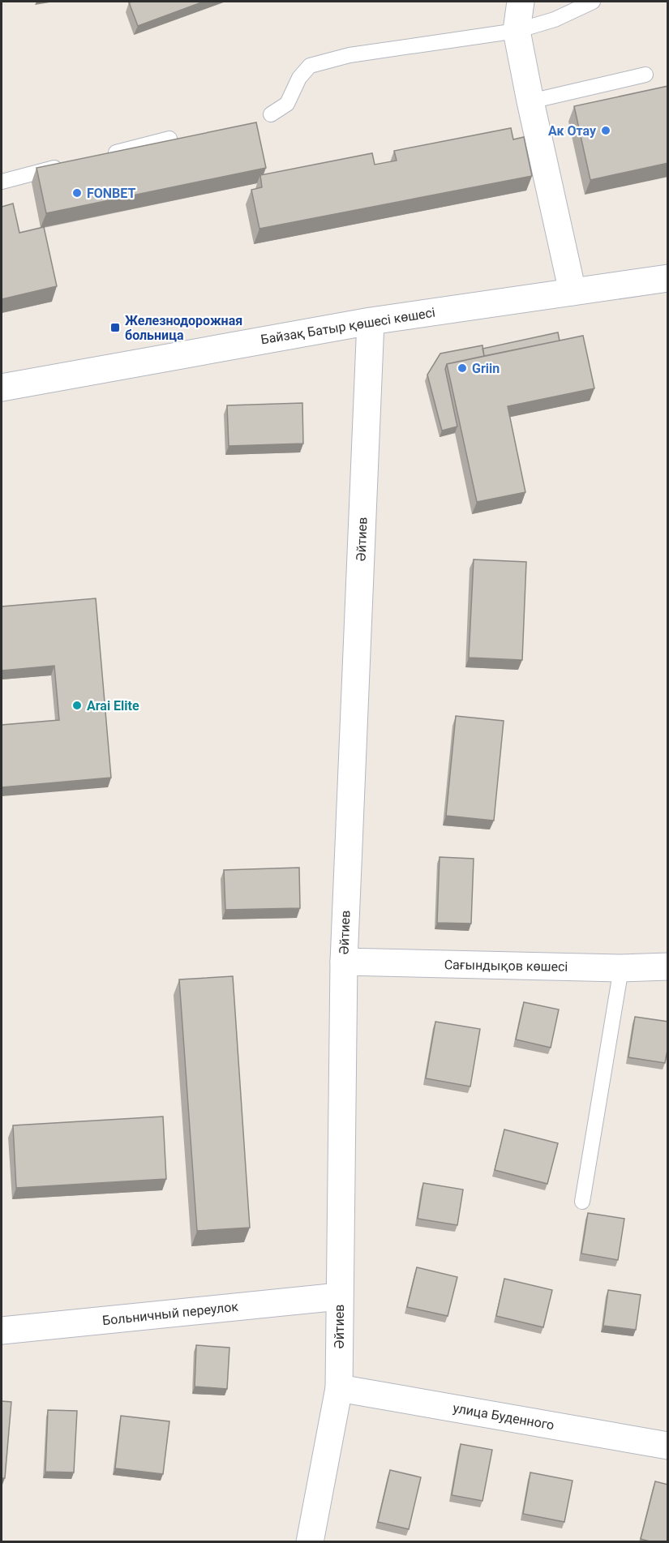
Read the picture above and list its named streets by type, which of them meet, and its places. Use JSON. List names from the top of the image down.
{
  "streets": {
    "street": [
      "Байзақ Батыр қөшесі көшесі",
      "Әйтиев",
      "Сағындықов көшесі",
      "Больничный переулок",
      "улица Буденного"
    ]
  },
  "crossings": [
    ["Байзақ Батыр қөшесі көшесі", "Әйтиев"],
    ["Әйтиев", "Сағындықов көшесі"],
    ["Әйтиев", "Больничный переулок"],
    ["Әйтиев", "улица Буденного"]
  ],
  "places": {
    "other": [
      "Ак Отау",
      "FONBET",
      "Griin",
      "Arai Elite"
    ],
    "transit": ["Железнодорожная больница"]
  }
}
